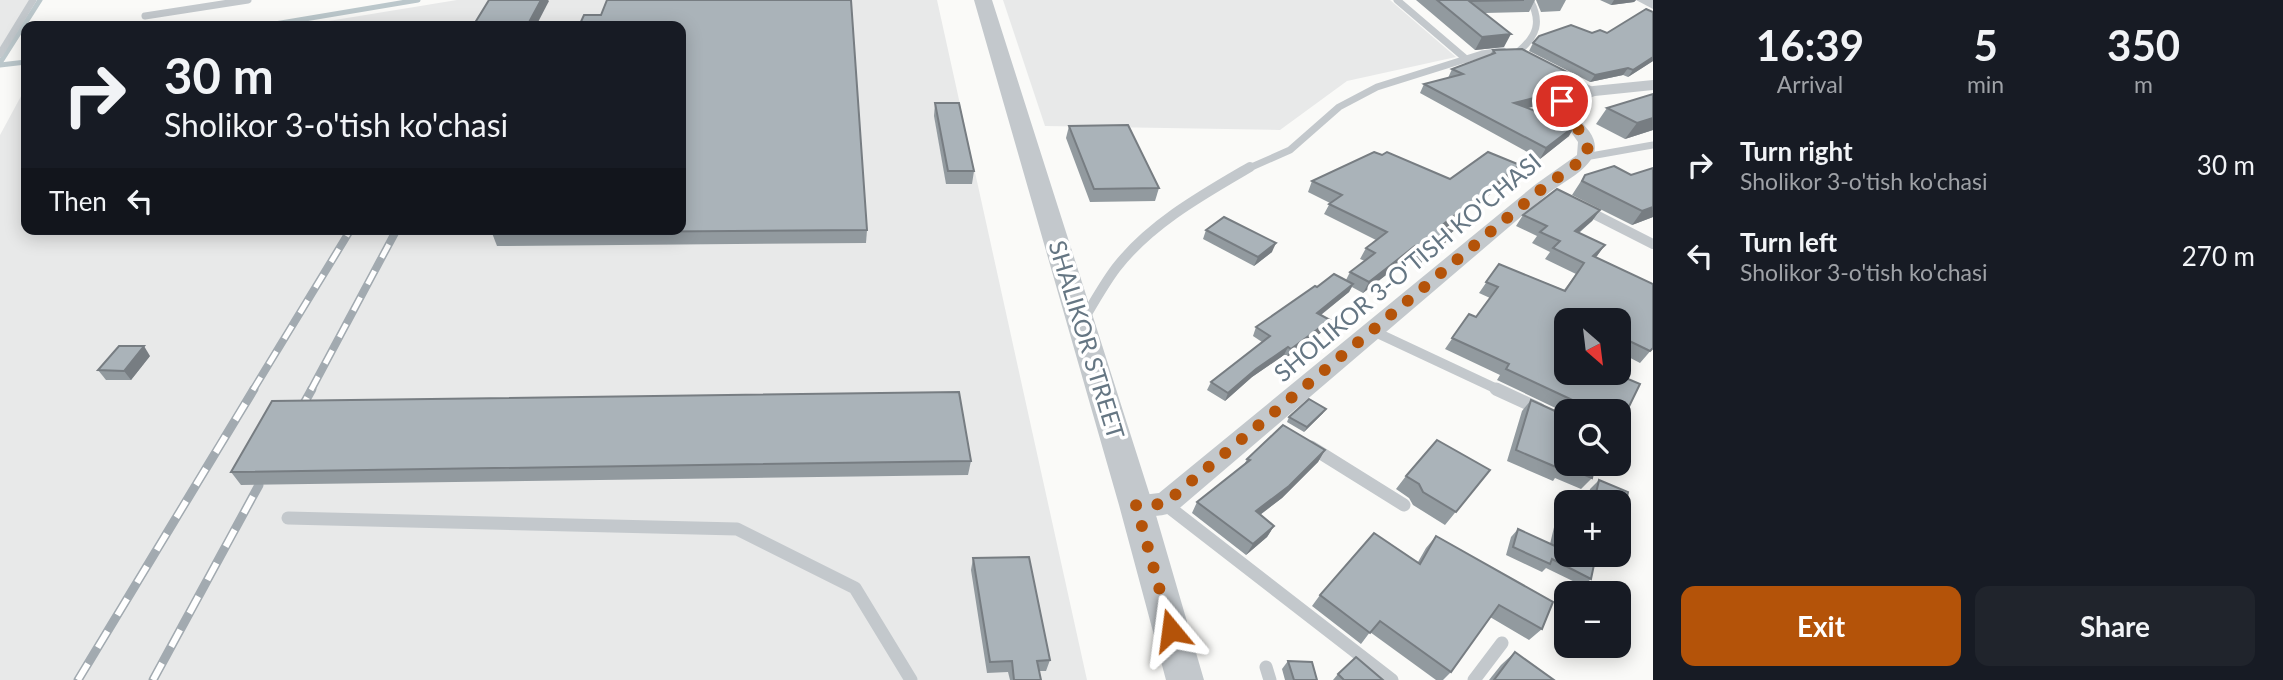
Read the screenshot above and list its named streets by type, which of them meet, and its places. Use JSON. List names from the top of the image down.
{
  "streets": {
    "street": ["SHOLIKOR 3-O'TISH KO'CHASI", "SHАLIKOR STREET"]
  },
  "north": "bottom right",
  "page": {
    "eta": [
      "16:39",
      "Arrival",
      "5",
      "min",
      "350",
      "m"
    ],
    "turn": ["30 m", "Sholikor 3-o'tish ko'chasi"],
    "list": [
      {
        "name": "Turn right",
        "note": "Sholikor 3-o'tish ko'chasi",
        "value": "30 m"
      },
      {
        "name": "Turn left",
        "note": "Sholikor 3-o'tish ko'chasi",
        "value": "270 m"
      }
    ],
    "then": "Then",
    "map_buttons": ["+", "−"],
    "buttons": ["Exit", "Share"]
  }
}
